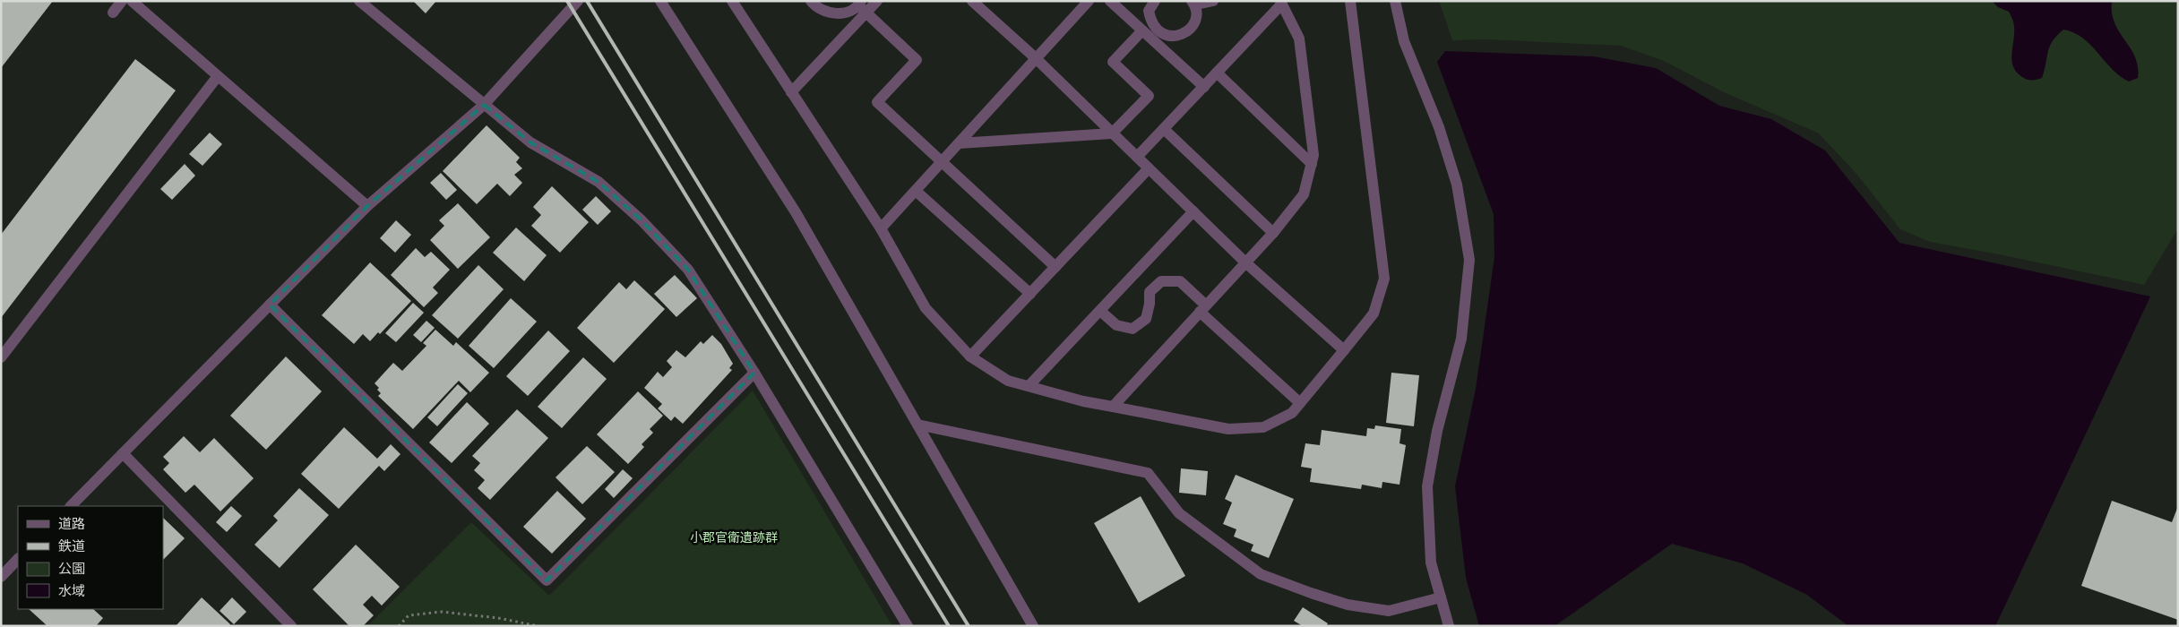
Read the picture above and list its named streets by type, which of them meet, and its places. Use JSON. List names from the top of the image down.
{
  "parks": ["小郡官衛遺跡群"],
  "legend": [
    "道路",
    "鉄道",
    "公園",
    "水域"
  ]
}
